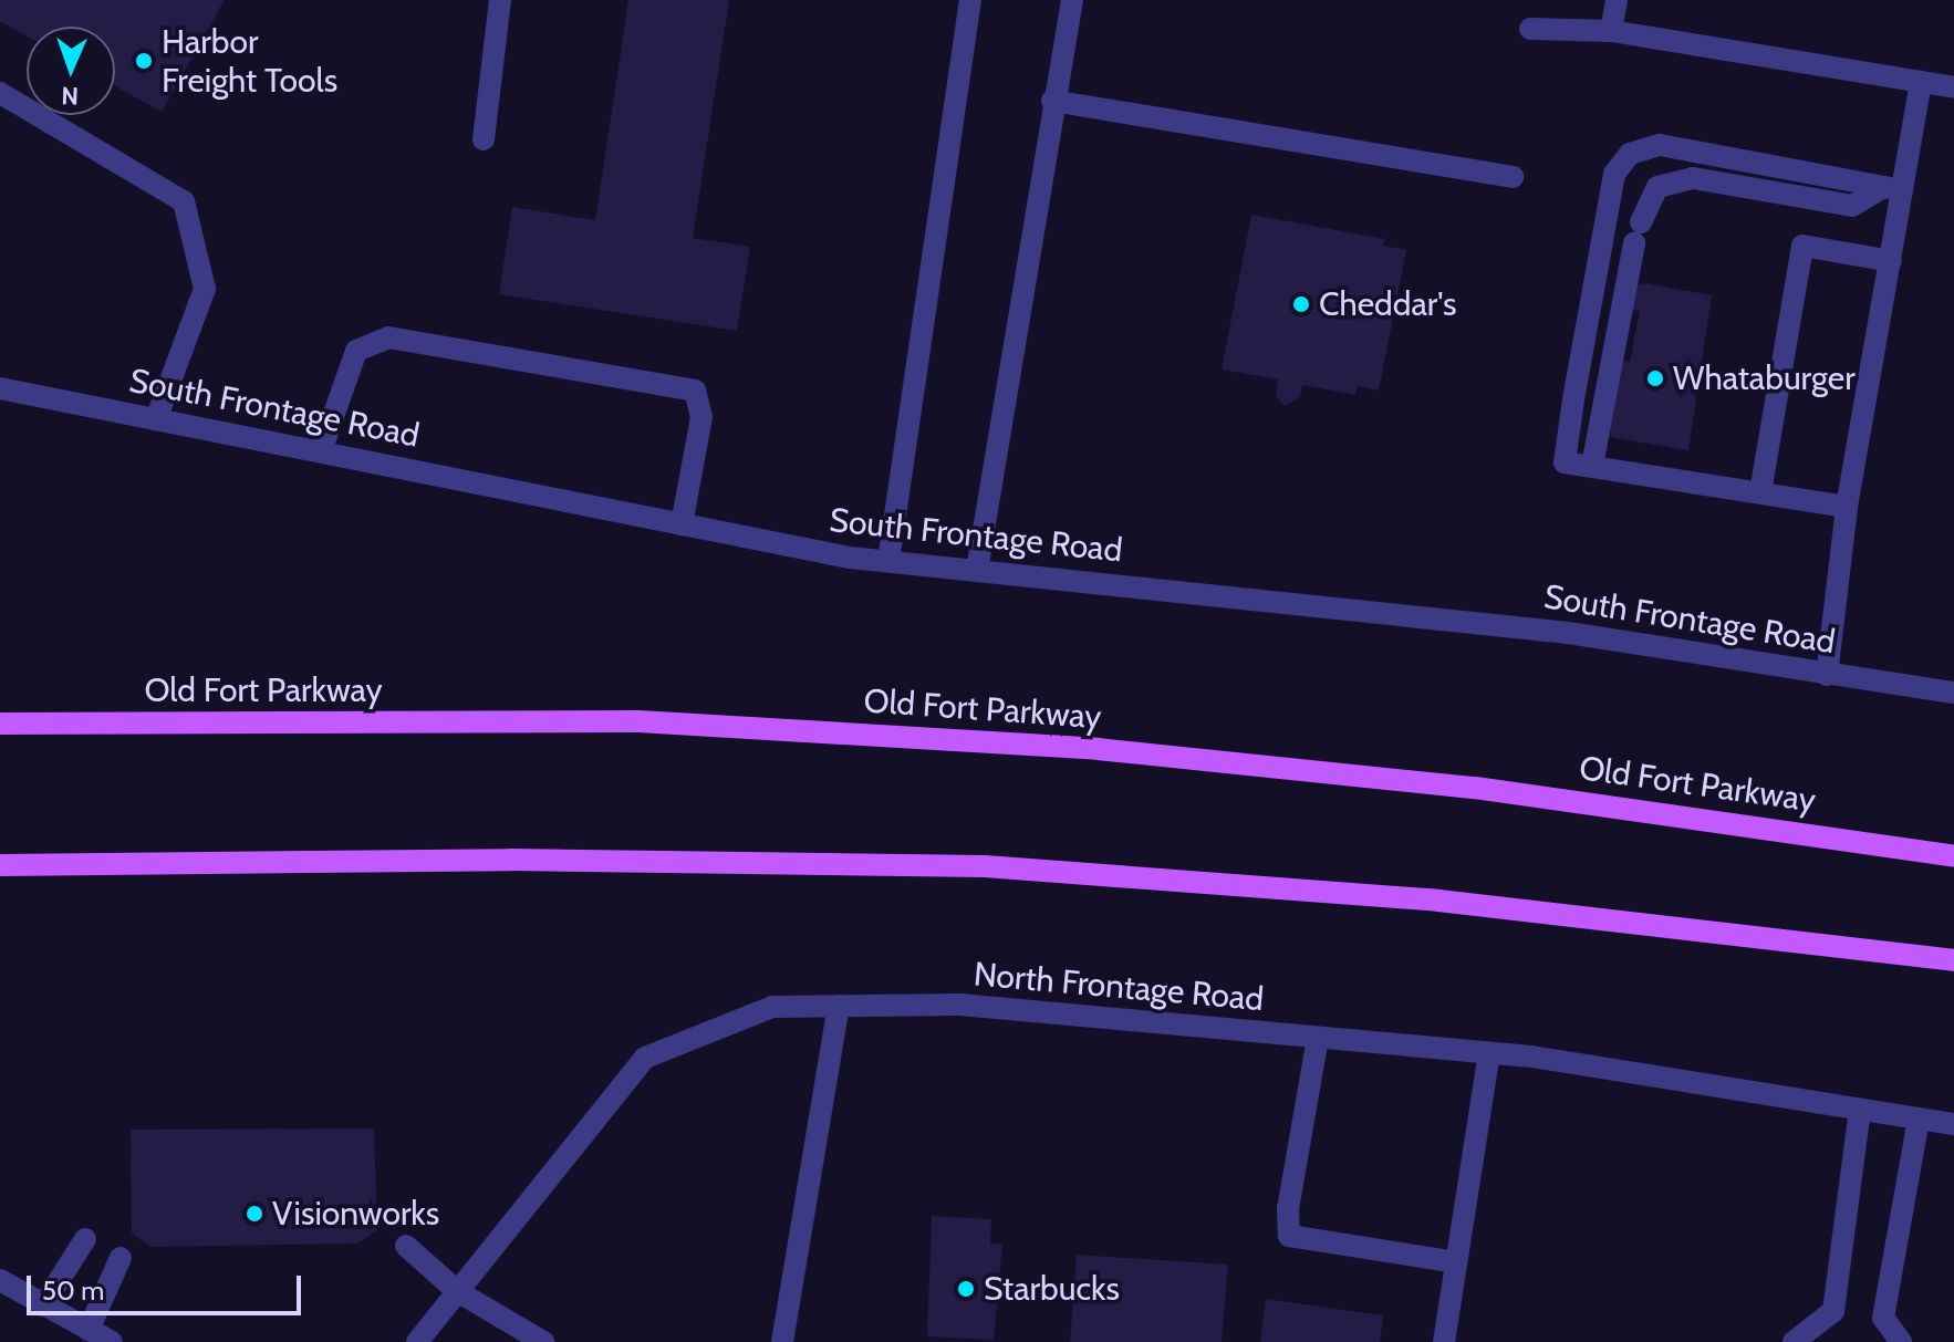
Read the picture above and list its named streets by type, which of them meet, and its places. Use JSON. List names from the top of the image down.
{
  "streets": {
    "main road": ["Old Fort Parkway"],
    "street": ["South Frontage Road", "North Frontage Road"]
  },
  "places": [
    "Harbor Freight Tools",
    "Cheddar's",
    "Whataburger",
    "Visionworks",
    "Starbucks"
  ],
  "scale_bar": "50 m",
  "north": "bottom"
}
